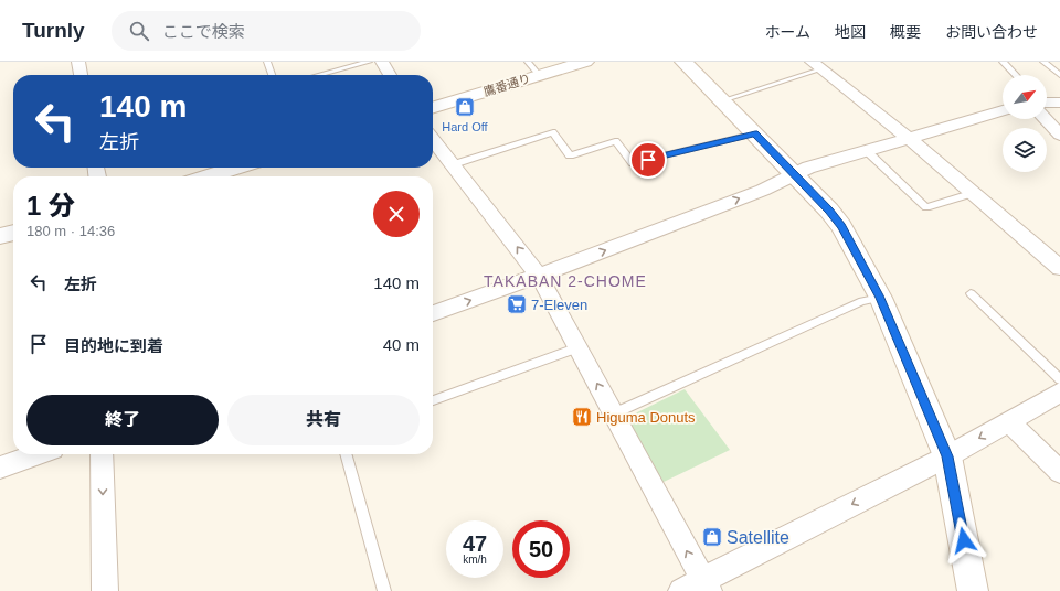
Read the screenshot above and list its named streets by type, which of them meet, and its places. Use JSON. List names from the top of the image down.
{
  "streets": {
    "main road": ["鷹番通り"]
  },
  "districts": ["TAKABAN 2-CHOME"],
  "places": {
    "shop": ["Hard Off", "Satellite"],
    "supermarket": ["7-Eleven"],
    "restaurant": ["Higuma Donuts"]
  },
  "north": "top right",
  "page": {
    "header": "Turnly",
    "search": "ここで検索",
    "nav": [
      "ホーム",
      "地図",
      "概要",
      "お問い合わせ"
    ],
    "turn": ["140 m", "左折"],
    "heading": ["1 分", "180 m · 14:36"],
    "list": [
      {
        "name": "左折",
        "value": "140 m"
      },
      {
        "name": "目的地に到着",
        "value": "40 m"
      }
    ],
    "buttons": ["終了", "共有"],
    "speed": "47 km/h",
    "limit": "50"
  }
}
